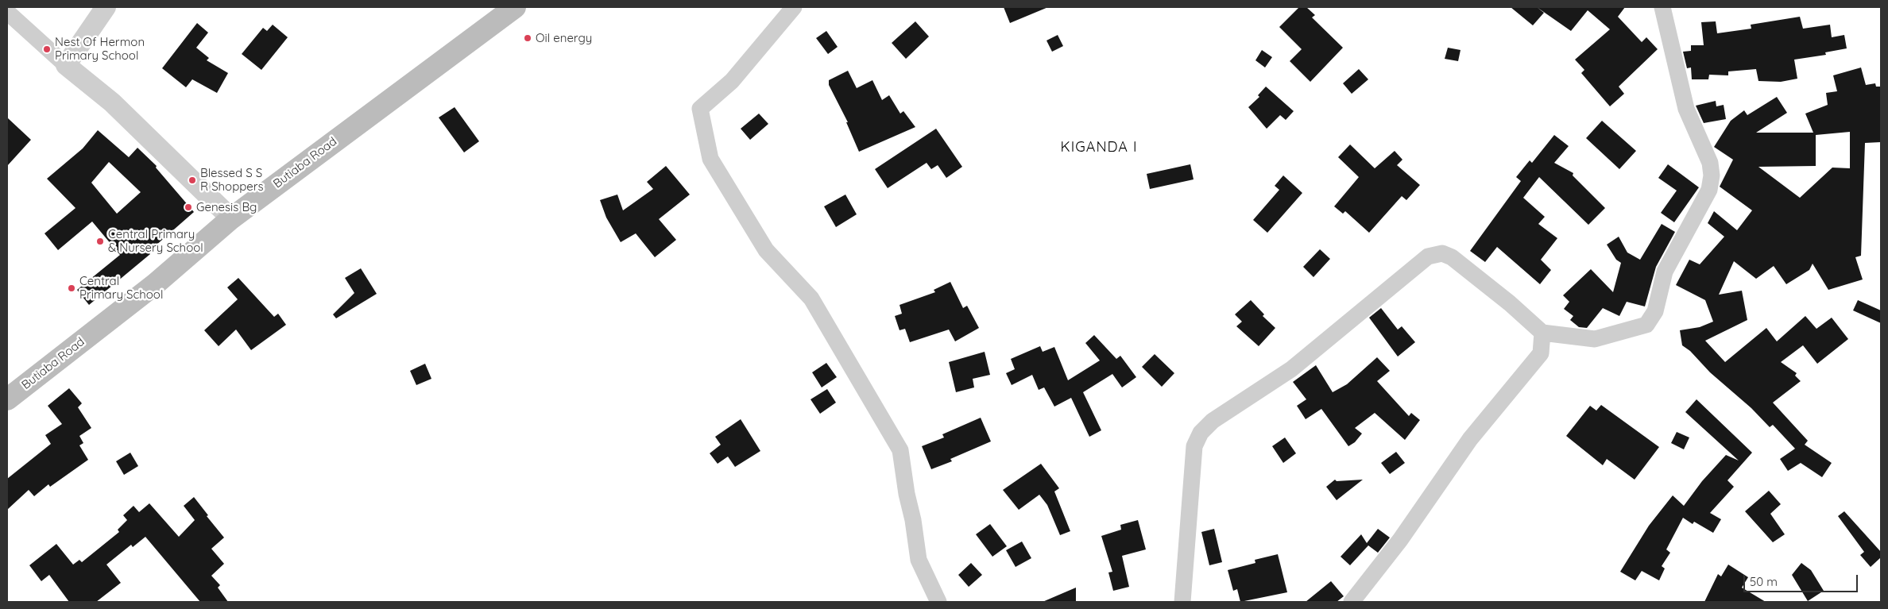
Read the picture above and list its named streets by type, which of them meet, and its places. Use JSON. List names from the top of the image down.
{
  "streets": {
    "main road": ["Butiaba Road"]
  },
  "districts": ["KIGANDA I"],
  "places": [
    "Oil energy",
    "Nest Of Hermon Primary School",
    "Blessed S S R Shoppers",
    "Genesis Bg",
    "Central Primary & Nursery School",
    "Central Primary School"
  ],
  "scale_bar": "50 m"
}
